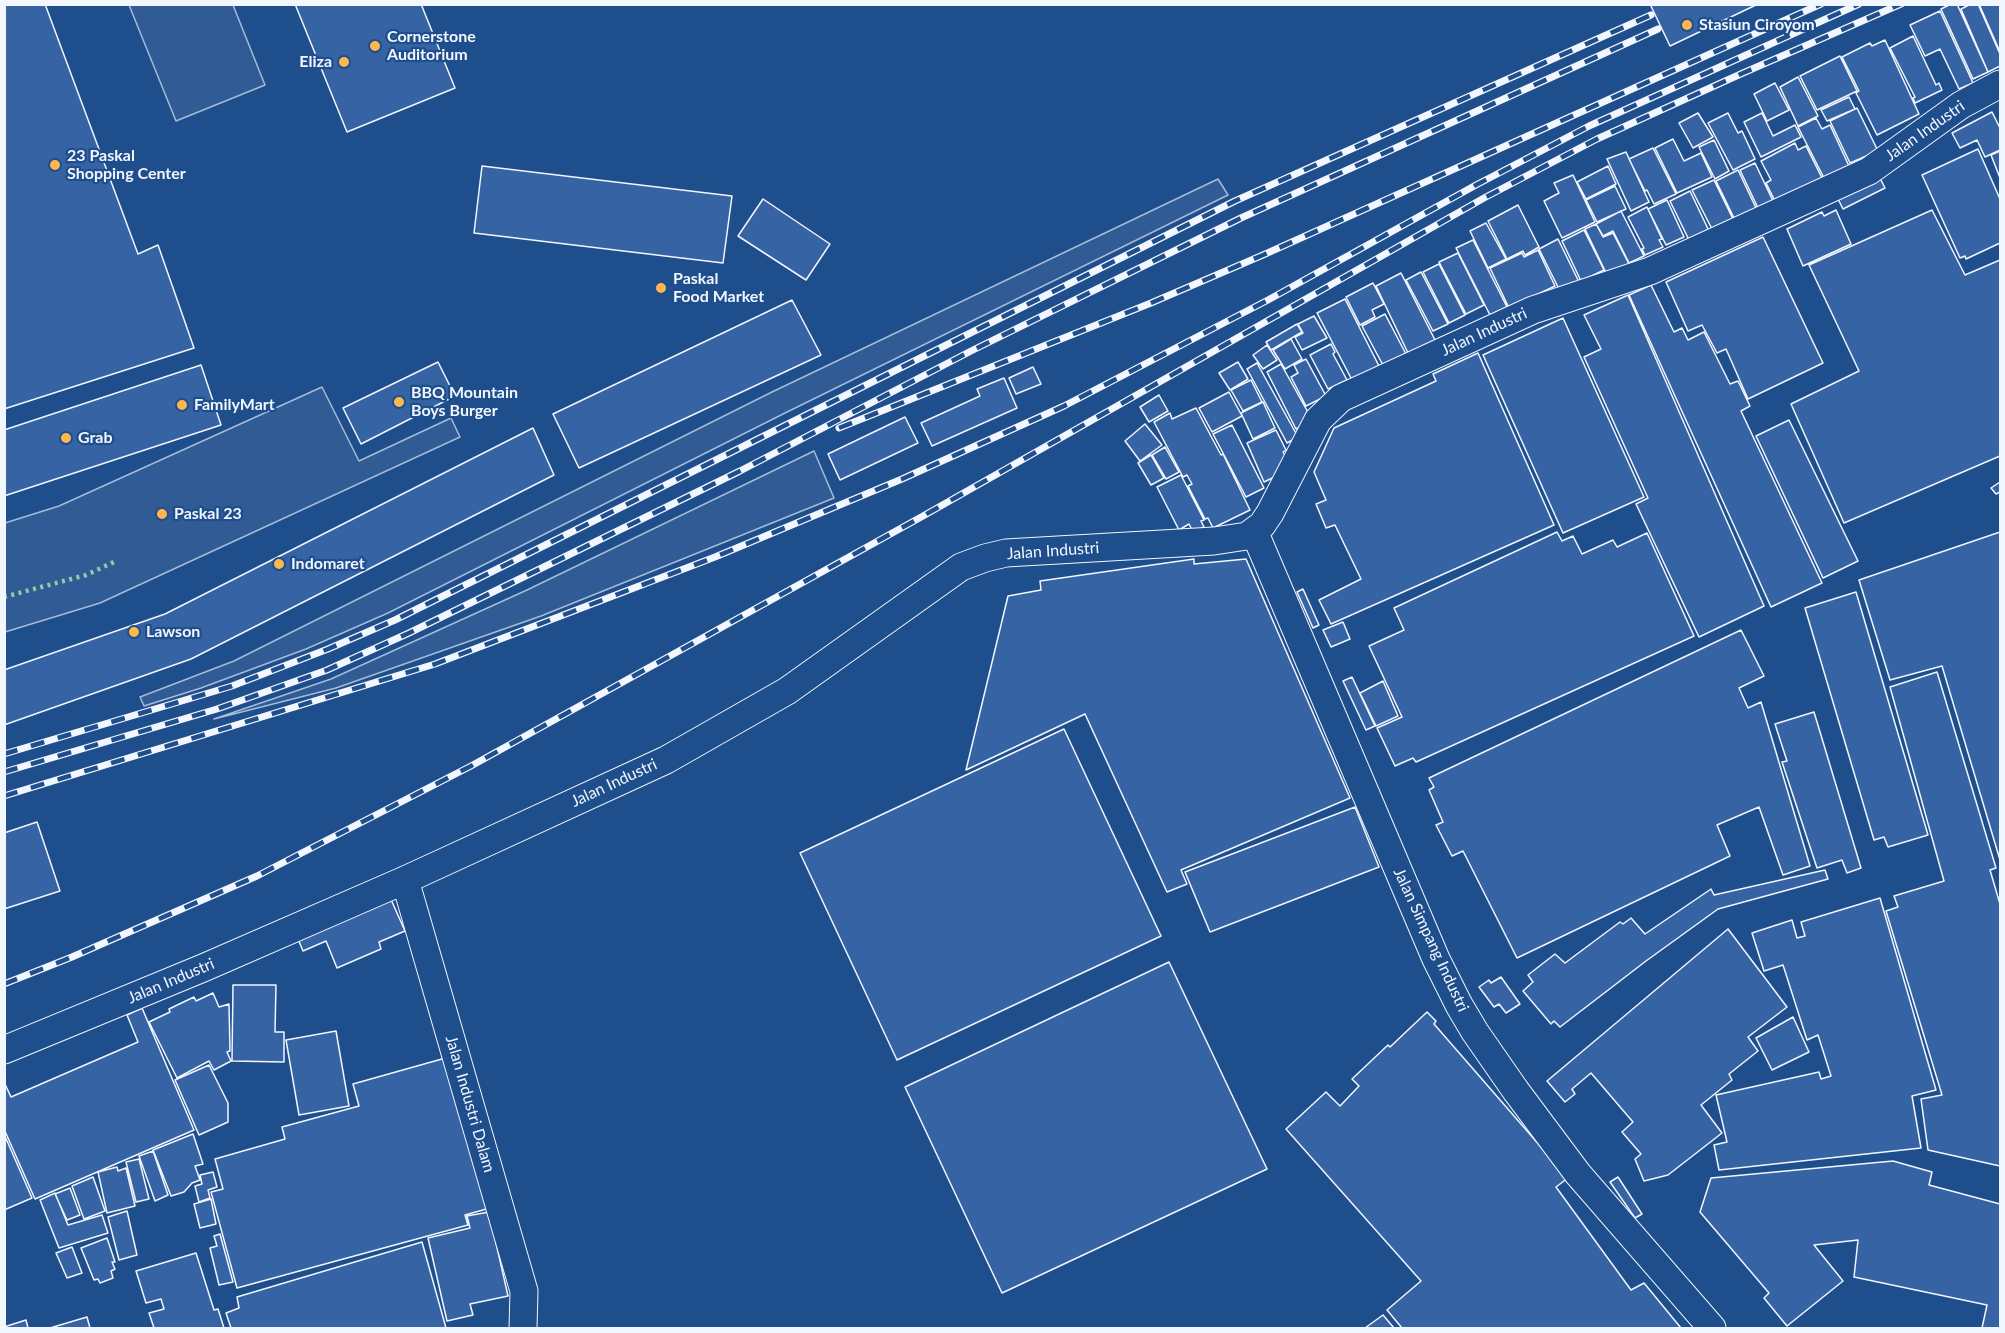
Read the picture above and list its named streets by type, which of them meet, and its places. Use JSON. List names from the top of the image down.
{
  "streets": {
    "street": ["Jalan Industri", "Jalan Simpang Industri", "Jalan Industri Dalam"]
  },
  "crossings": [
    ["Jalan Industri", "Jalan Simpang Industri"],
    ["Jalan Industri", "Jalan Industri Dalam"]
  ],
  "places": [
    "Stasiun Ciroyom",
    "Cornerstone Auditorium",
    "Eliza",
    "23 Paskal Shopping Center",
    "Paskal Food Market",
    "BBQ Mountain Boys Burger",
    "FamilyMart",
    "Grab",
    "Paskal 23",
    "Indomaret",
    "Lawson"
  ]
}
